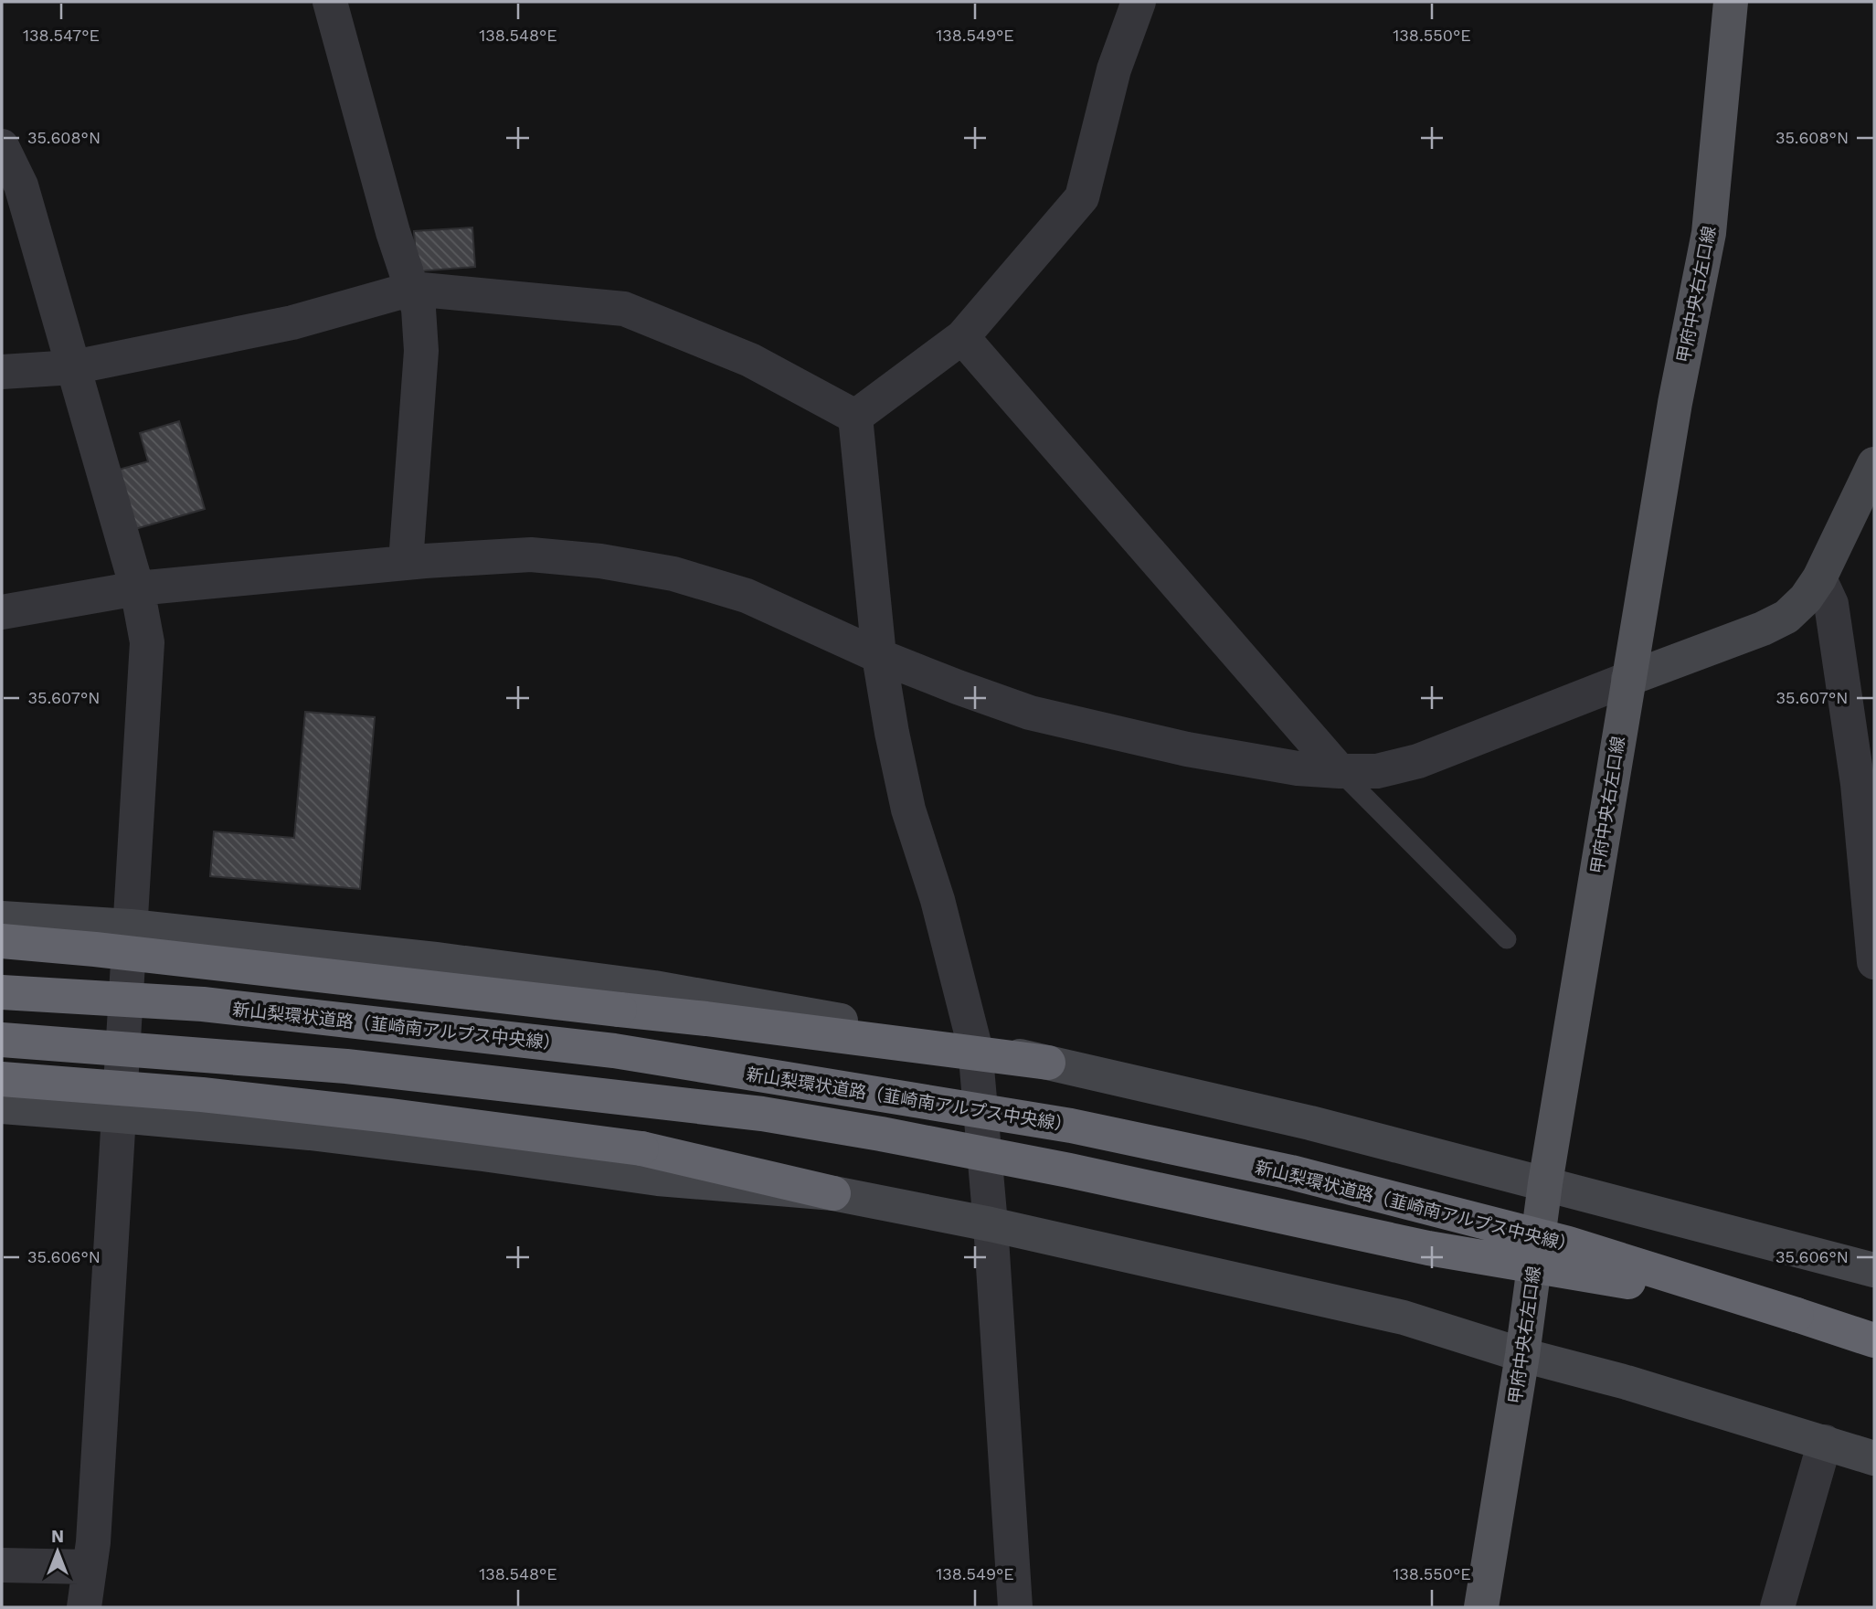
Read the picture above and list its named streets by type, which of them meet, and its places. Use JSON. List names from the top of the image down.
{
  "streets": {
    "highway": ["新山梨環状道路（韮崎南アルプス中央線）"],
    "main road": ["甲府中央右左口線"]
  },
  "north": "top",
  "coordinates": [
    "138.547°E",
    "138.548°E",
    "138.549°E",
    "138.550°E",
    "35.608°N",
    "35.607°N",
    "35.606°N"
  ]
}
